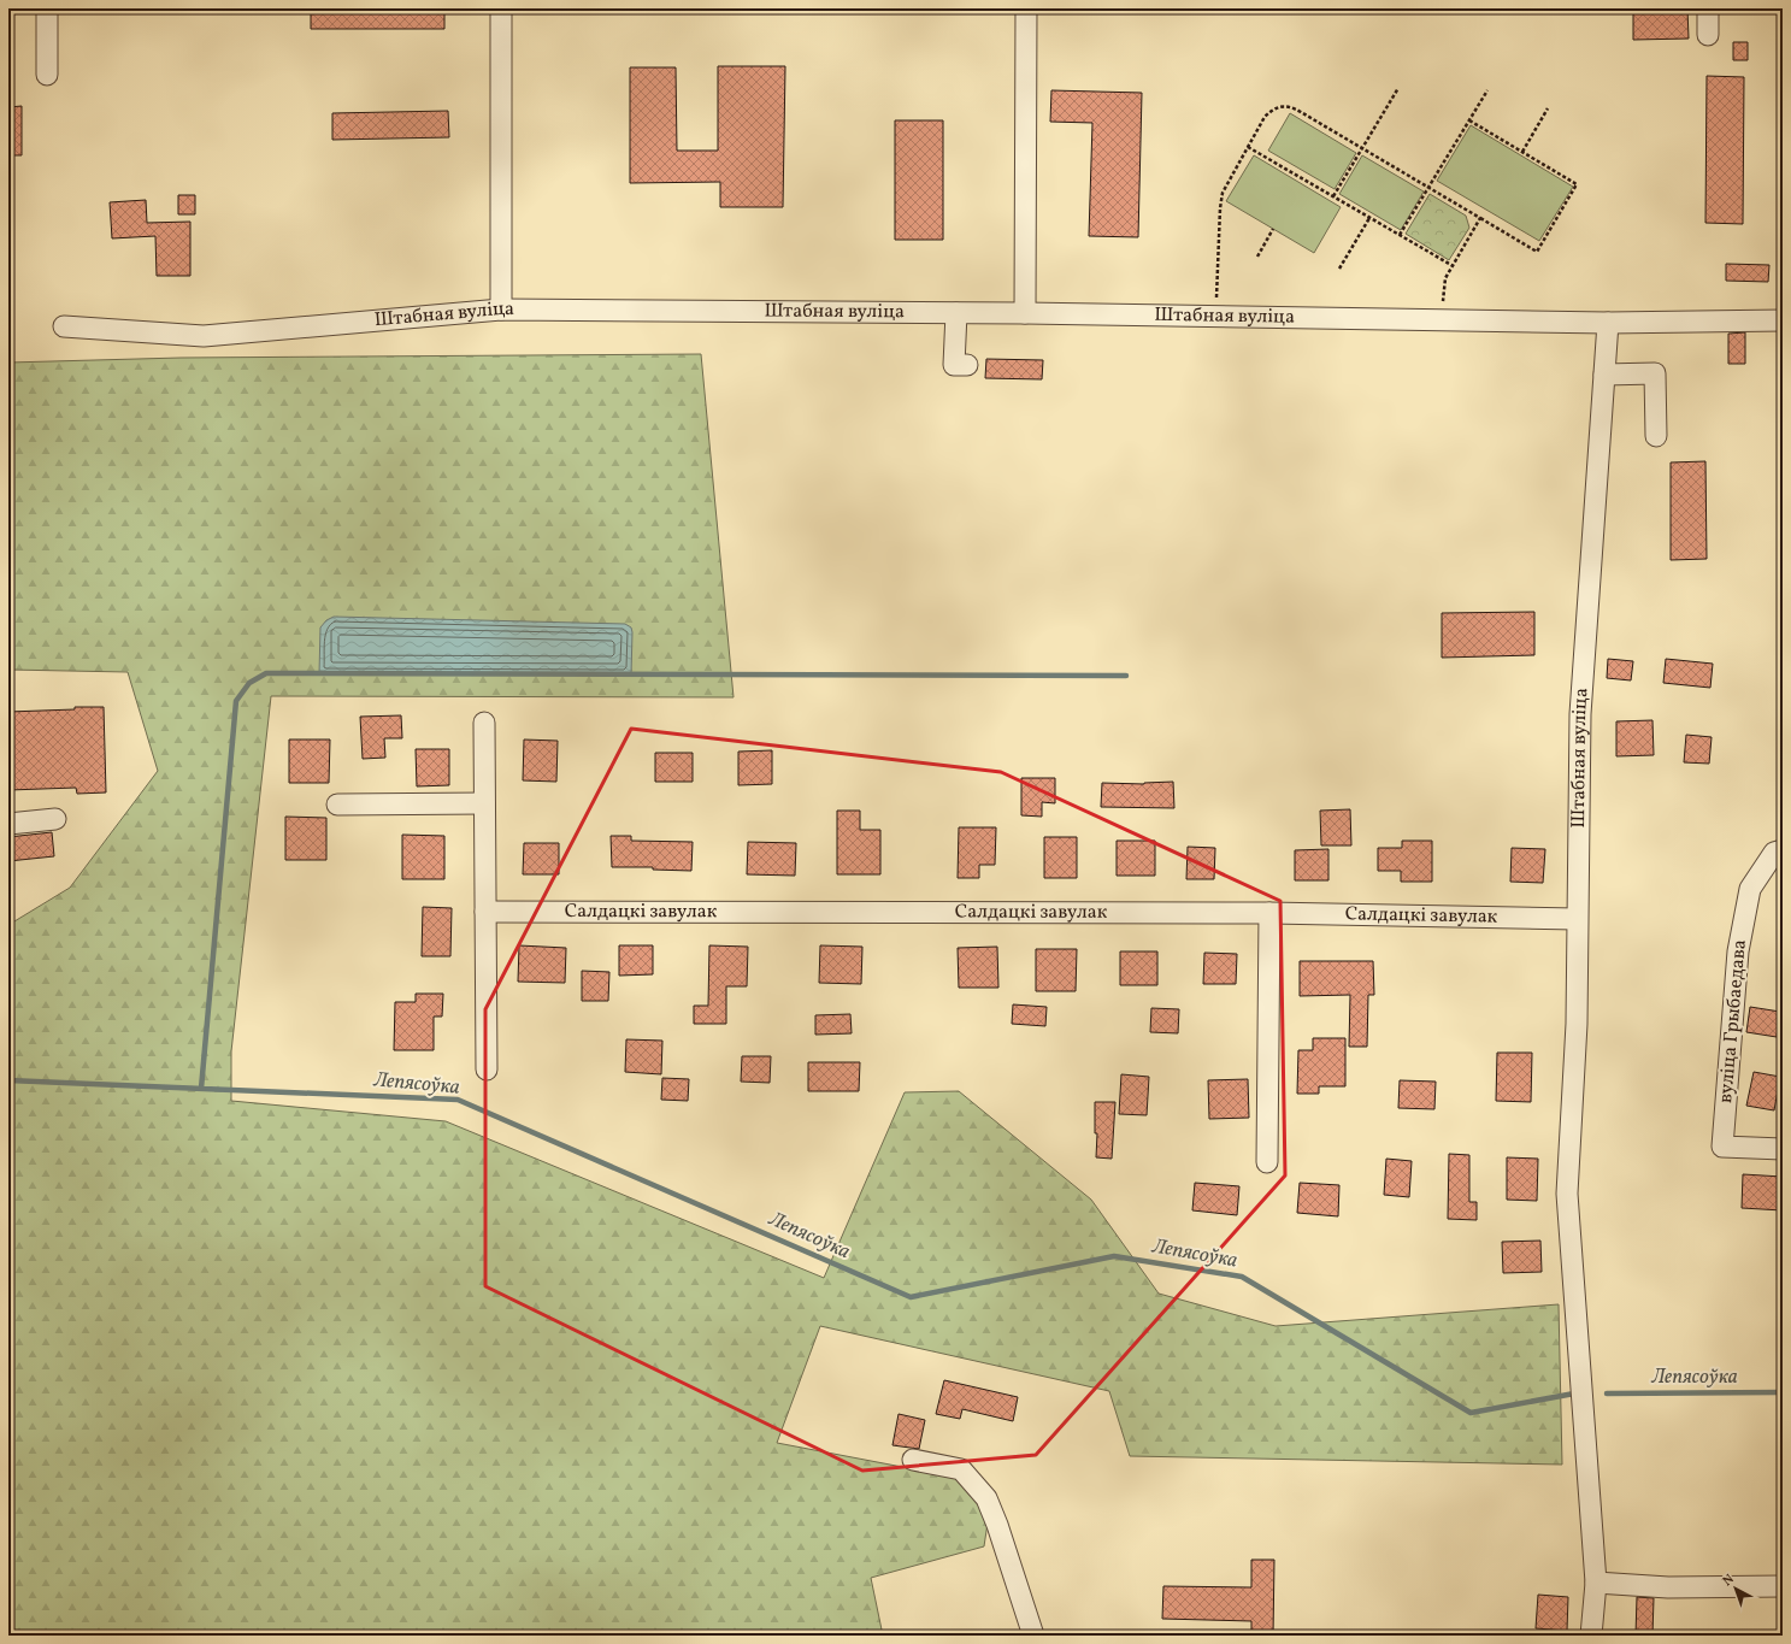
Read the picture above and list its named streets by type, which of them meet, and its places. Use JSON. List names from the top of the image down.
{
  "streets": {
    "street": ["Штабная вуліца", "Салдацкі завулак", "вуліца Грыбаедава"]
  },
  "crossings": [
    ["Штабная вуліца", "Салдацкі завулак"]
  ],
  "water": ["Лепясоўка"],
  "north": "top left"
}
